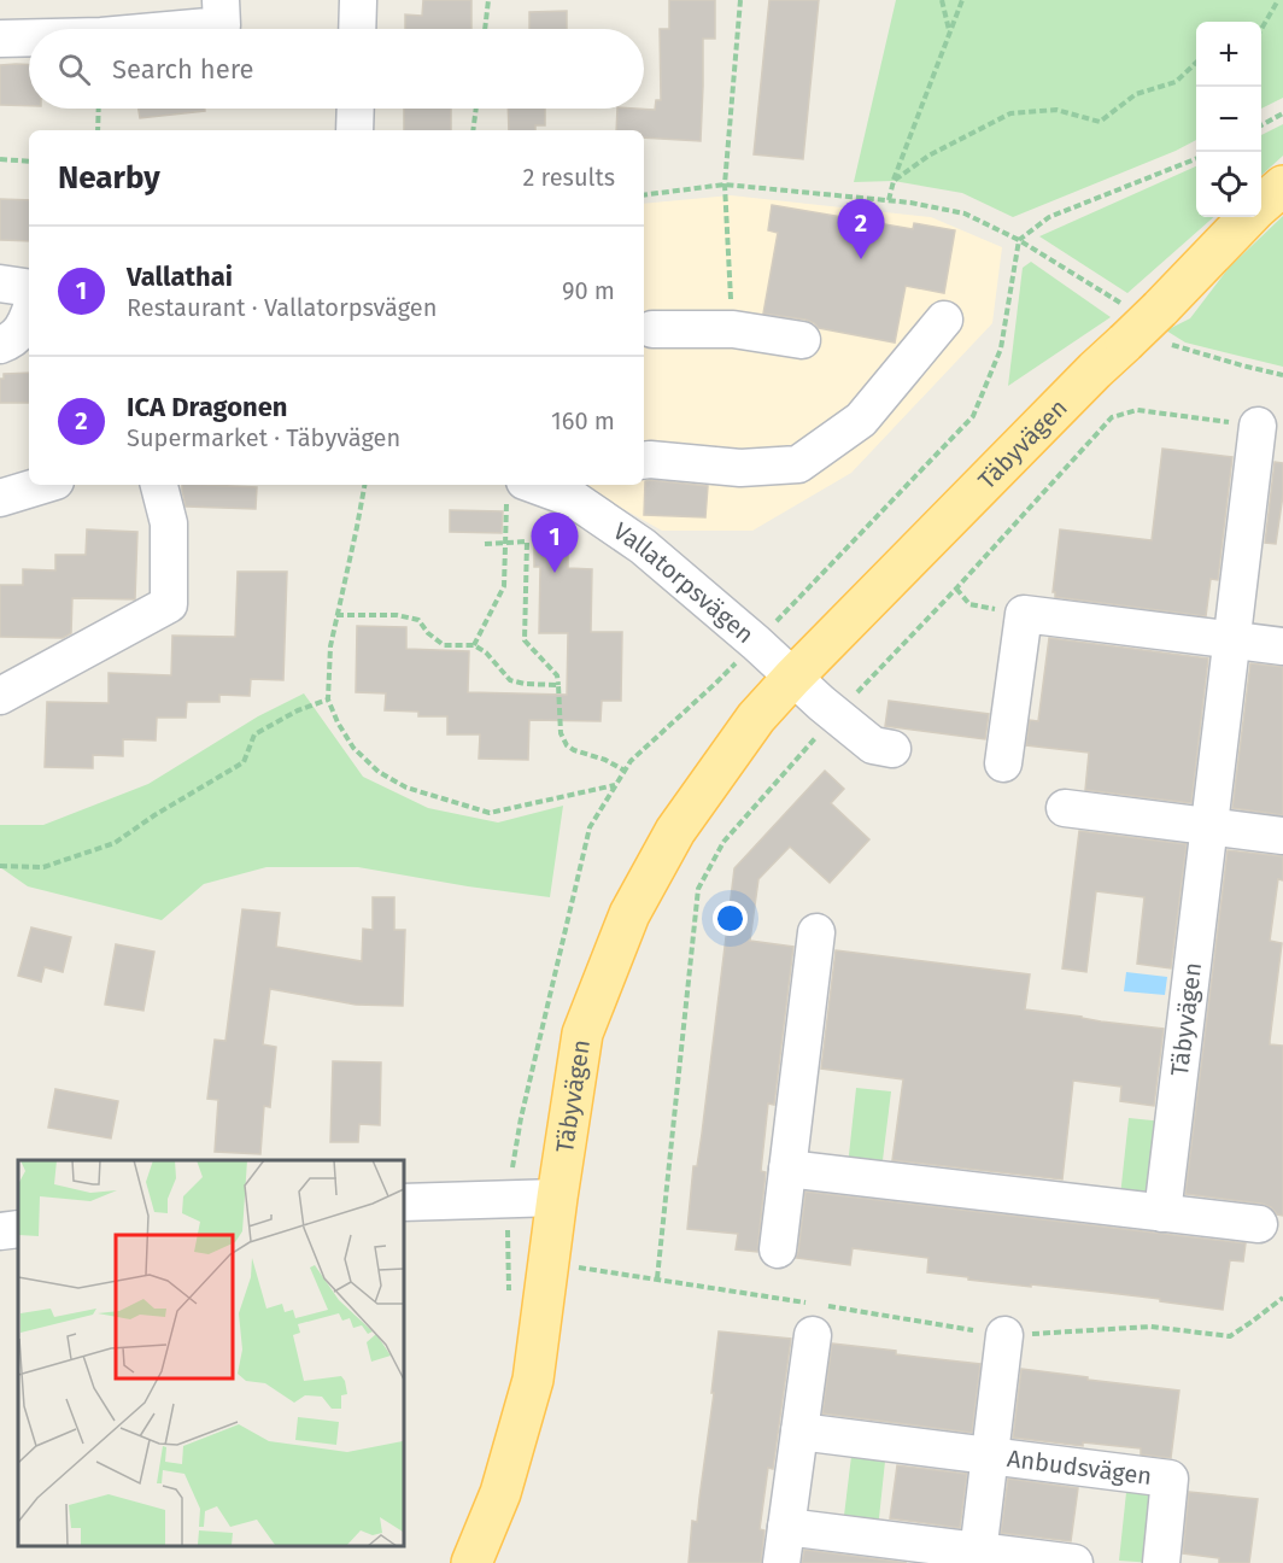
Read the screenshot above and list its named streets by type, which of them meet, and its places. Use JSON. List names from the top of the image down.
{
  "streets": {
    "main road": ["Täbyvägen"],
    "street": ["Vallatorpsvägen", "Anbudsvägen"]
  },
  "crossings": [
    ["Täbyvägen", "Vallatorpsvägen"]
  ],
  "page": {
    "map_buttons": ["+", "−"],
    "search": "Search here",
    "heading": ["Nearby", "2 results"],
    "pins": ["2", "1"],
    "list": [
      {
        "mark": "1",
        "name": "Vallathai",
        "note": "Restaurant · Vallatorpsvägen",
        "value": "90 m"
      },
      {
        "mark": "2",
        "name": "ICA Dragonen",
        "note": "Supermarket · Täbyvägen",
        "value": "160 m"
      }
    ]
  }
}
